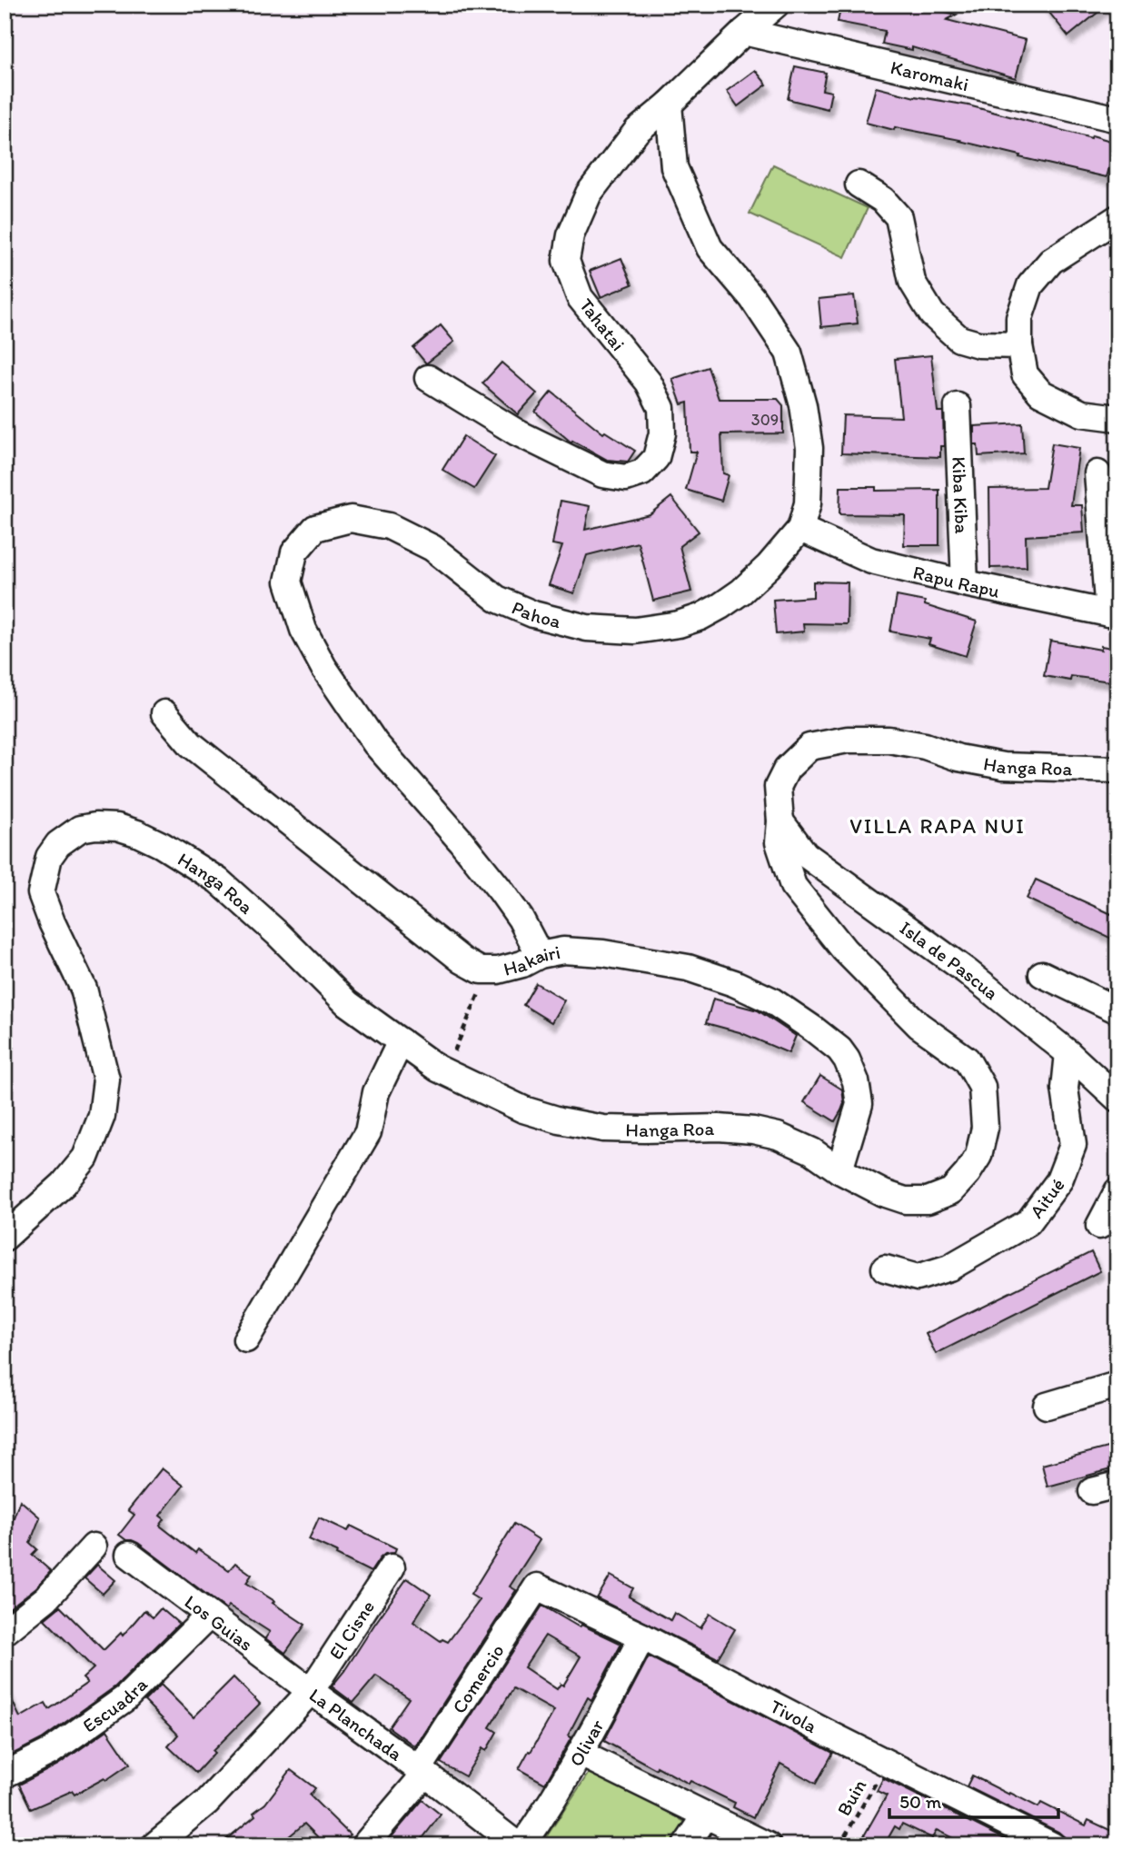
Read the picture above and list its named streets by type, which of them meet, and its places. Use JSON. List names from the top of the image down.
{
  "streets": {
    "street": [
      "Karomaki",
      "Tahatai",
      "Kiba Kiba",
      "Rapu Rapu",
      "Pahoa",
      "Hanga Roa",
      "Isla de Pascua",
      "Hakairi",
      "Aitué",
      "Los Guias",
      "El Cisne",
      "Comercio",
      "Escuadra",
      "Tivola",
      "La Planchada",
      "Olivar"
    ],
    "path": ["Buin"]
  },
  "crossings": [
    ["Karomaki", "Tahatai"],
    ["Tahatai", "Pahoa"],
    ["Kiba Kiba", "Rapu Rapu"],
    ["Rapu Rapu", "Pahoa"],
    ["Pahoa", "Hakairi"],
    ["Hanga Roa", "Isla de Pascua"],
    ["Hanga Roa", "Hakairi"],
    ["Isla de Pascua", "Aitué"],
    ["Los Guias", "El Cisne"],
    ["Los Guias", "Escuadra"],
    ["Los Guias", "La Planchada"],
    ["El Cisne", "La Planchada"],
    ["Comercio", "Tivola"],
    ["Comercio", "La Planchada"],
    ["Tivola", "Olivar"],
    ["Tivola", "Buin"],
    ["La Planchada", "Olivar"]
  ],
  "districts": ["VILLA RAPA NUI"],
  "house_numbers": ["309"],
  "scale_bar": "50 m"
}
